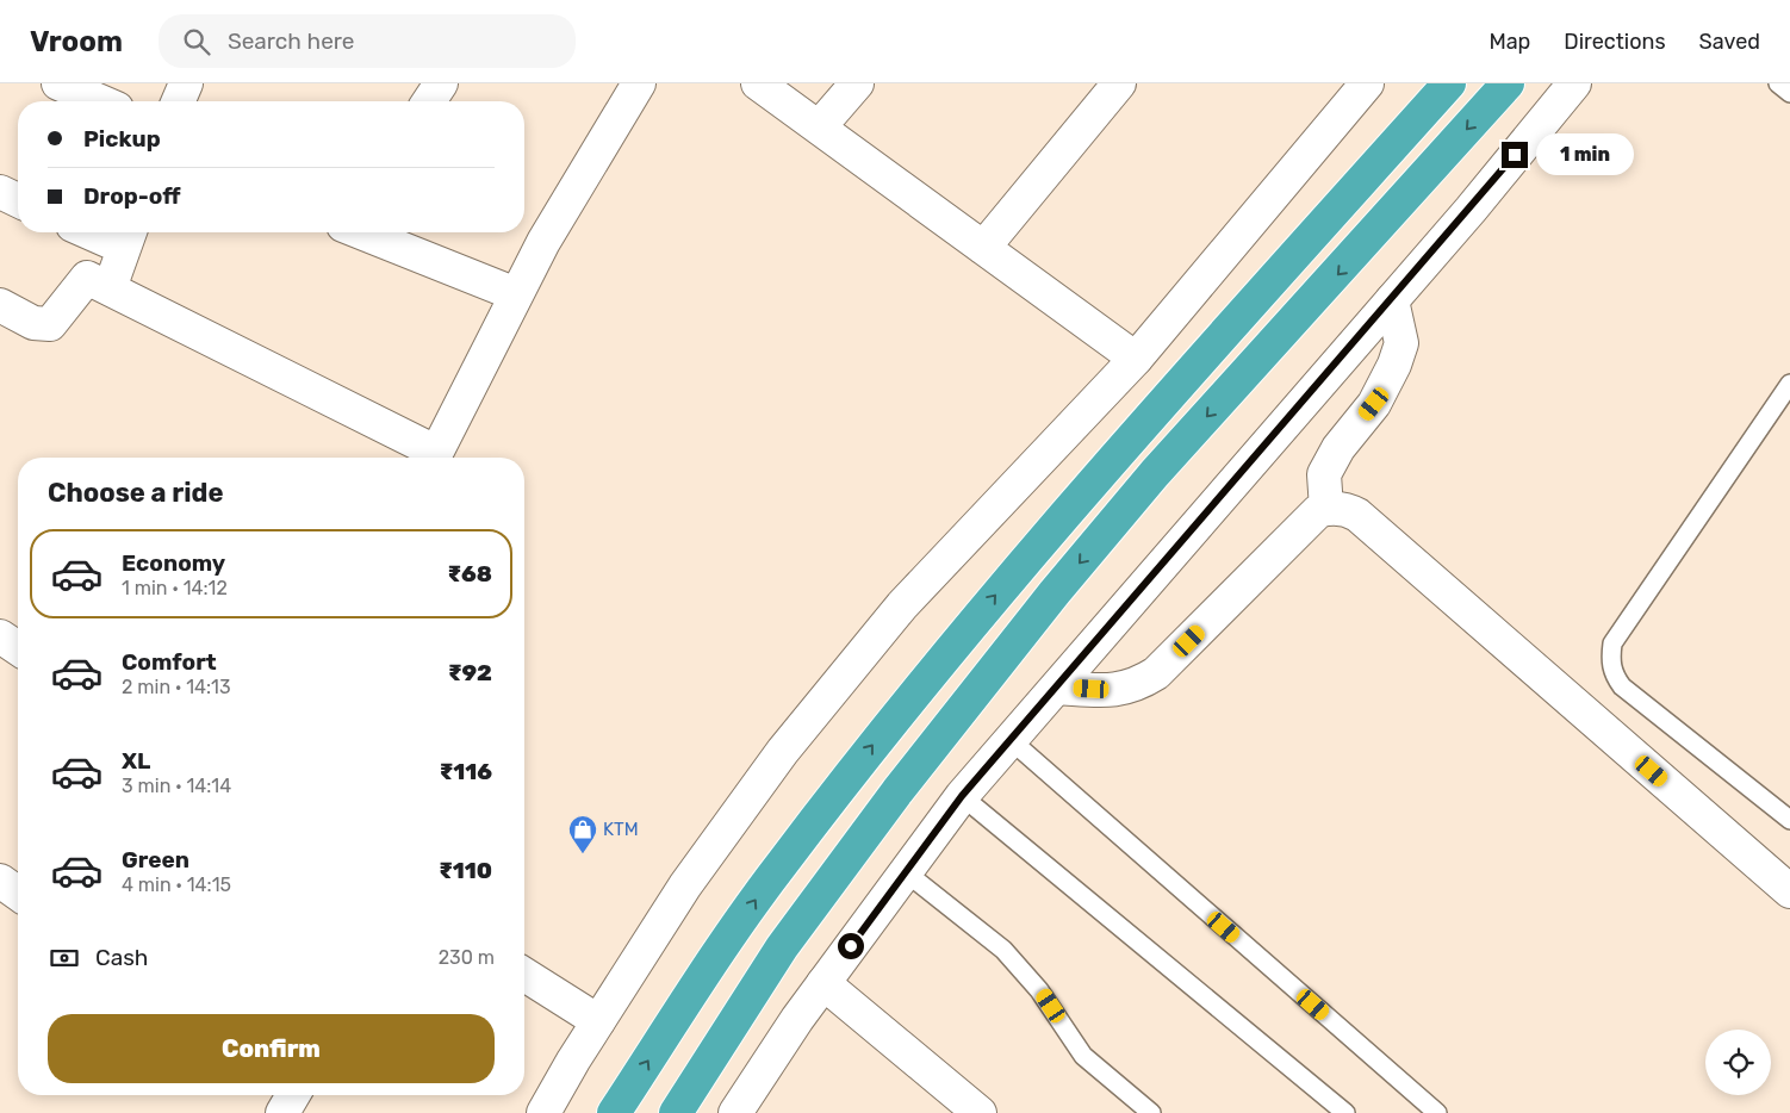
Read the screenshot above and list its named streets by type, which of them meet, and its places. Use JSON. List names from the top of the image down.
{
  "places": {
    "shop": ["KTM"]
  },
  "page": {
    "header": "Vroom",
    "search": "Search here",
    "nav": ["Map", "Directions", "Saved"],
    "banner": ["Pickup", "Drop-off"],
    "bubble": "1 min",
    "heading": "Choose a ride",
    "list": [
      {
        "name": "Economy",
        "note": "1 min · 14:12",
        "value": "₹68"
      },
      {
        "name": "Comfort",
        "note": "2 min · 14:13",
        "value": "₹92"
      },
      {
        "name": "XL",
        "note": "3 min · 14:14",
        "value": "₹116"
      },
      {
        "name": "Green",
        "note": "4 min · 14:15",
        "value": "₹110"
      }
    ],
    "pay": ["Cash", "230 m"],
    "buttons": "Confirm"
  }
}
